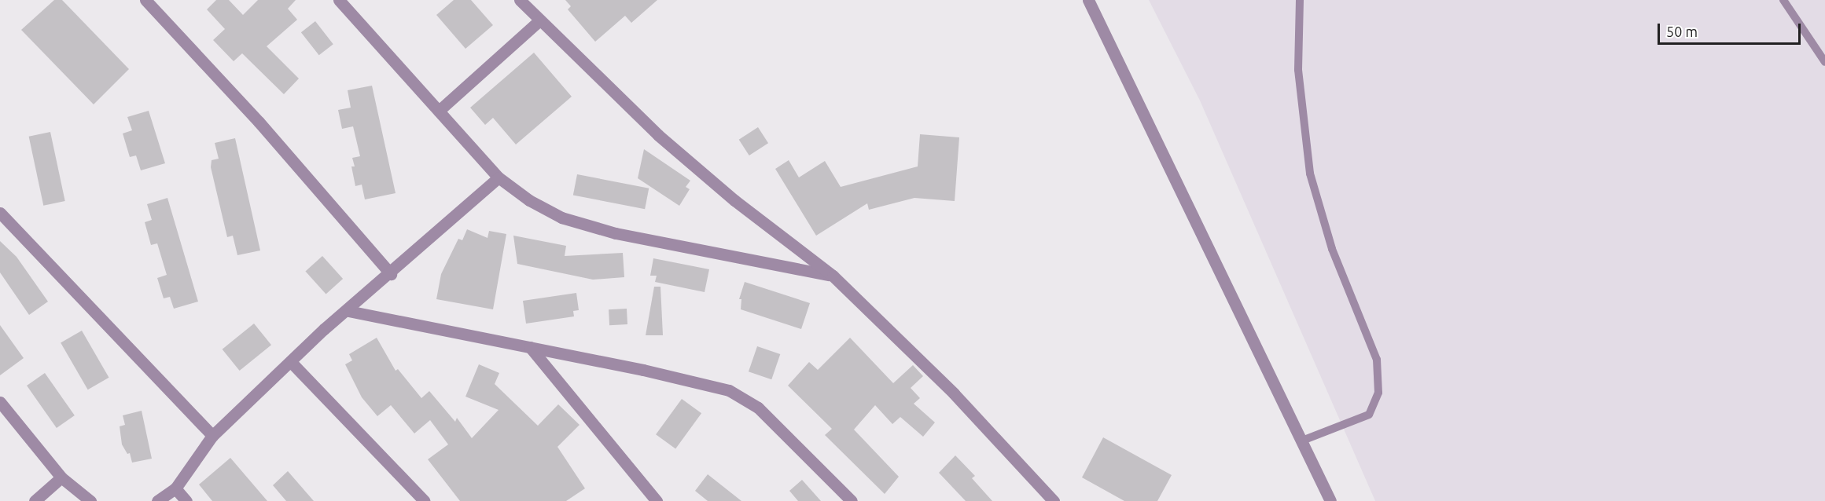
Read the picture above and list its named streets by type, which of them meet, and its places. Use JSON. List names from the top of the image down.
{
  "scale_bar": "50 m"
}
